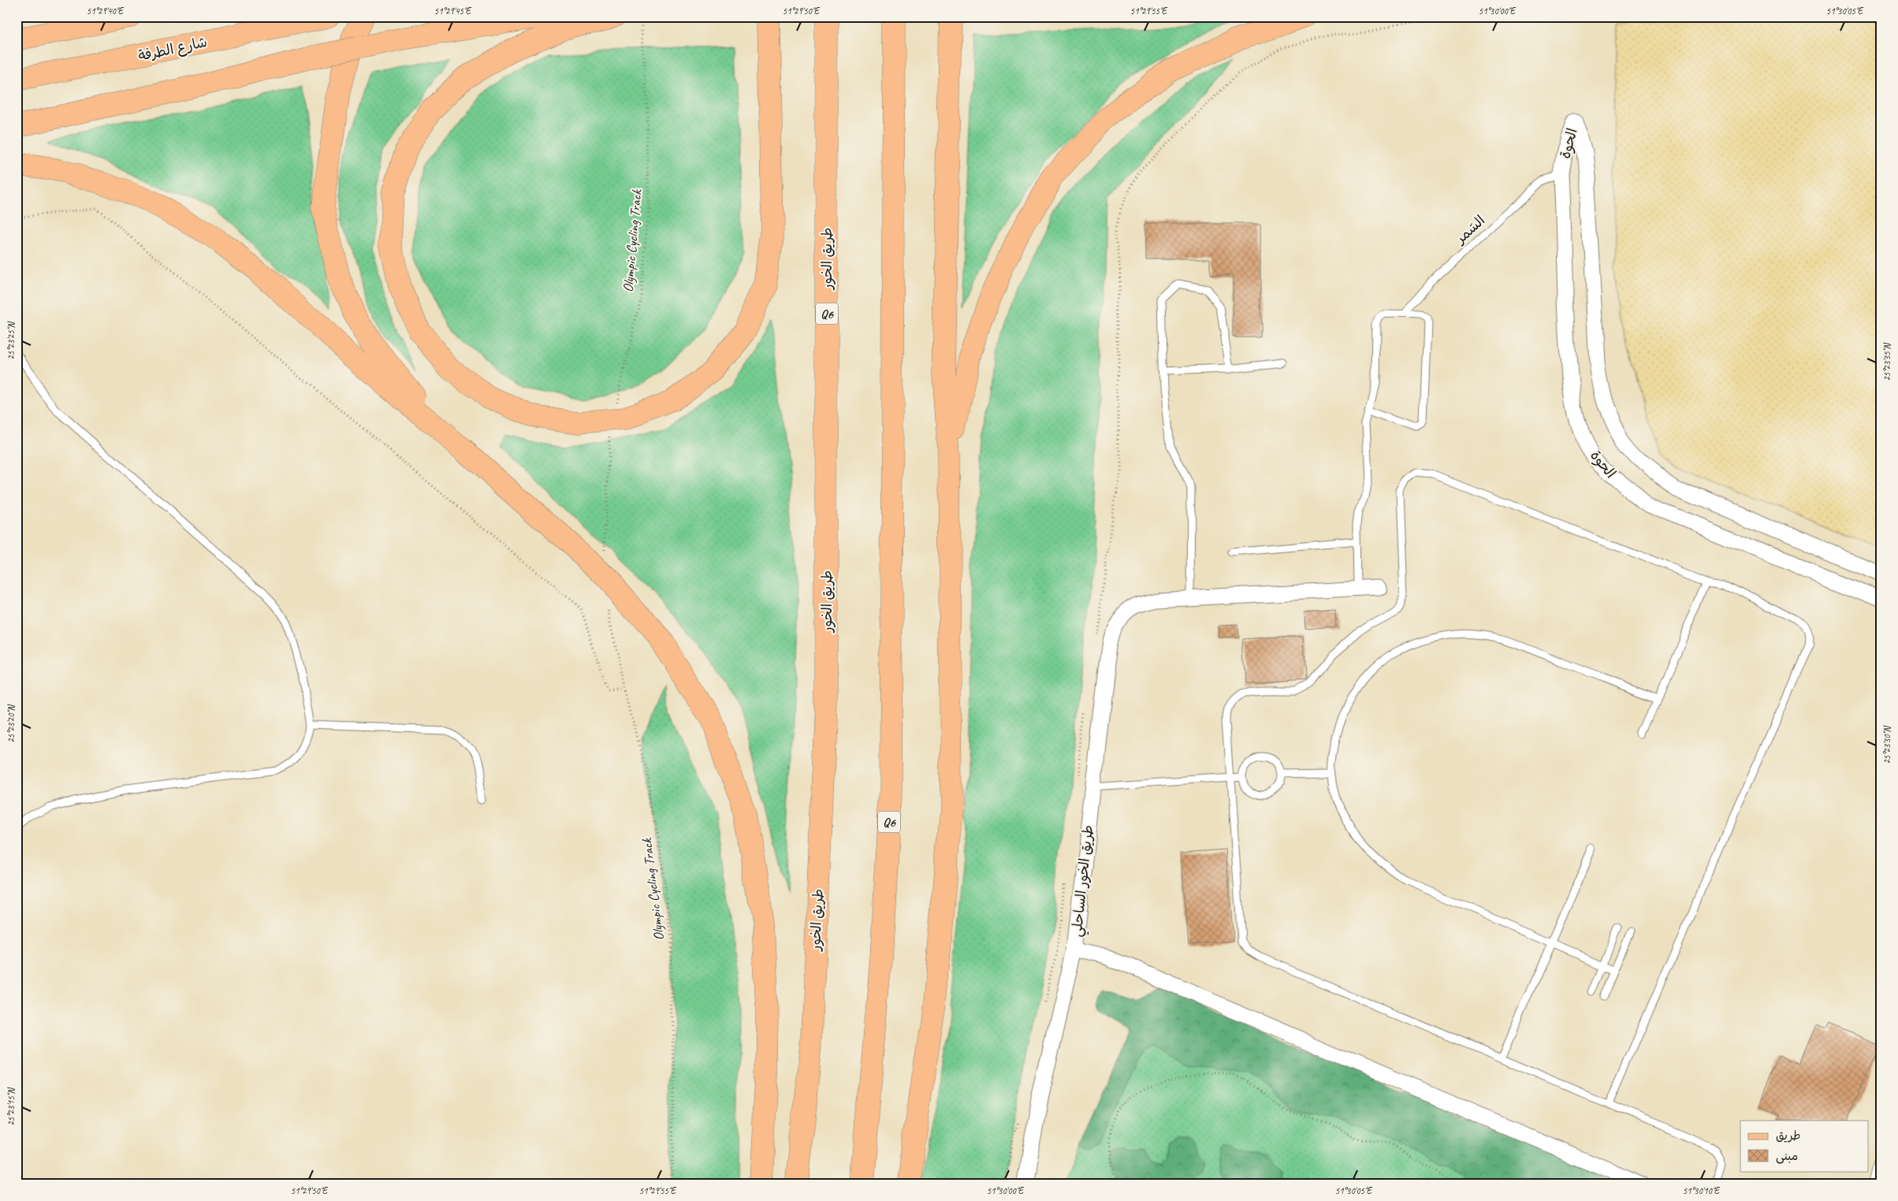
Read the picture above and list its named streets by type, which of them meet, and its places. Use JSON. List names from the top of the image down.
{
  "streets": {
    "main road": ["شارع الطرفة", "طريق الخور", "Q6"],
    "street": ["الحوة", "طريق الخور الساحلي"],
    "lane": ["السَمر"],
    "path": ["Olympic Cycling Track"]
  },
  "crossings": [
    ["الحوة", "السَمر"]
  ],
  "legend": ["طريق", "مبنى"],
  "coordinates": [
    "51°29'40\"E",
    "51°29'45\"E",
    "51°29'50\"E",
    "51°29'55\"E",
    "51°30'00\"E",
    "51°30'05\"E",
    "25°23'25\"N",
    "25°23'35\"N",
    "25°23'20\"N",
    "25°23'30\"N",
    "25°23'15\"N",
    "51°30'10\"E"
  ]
}
